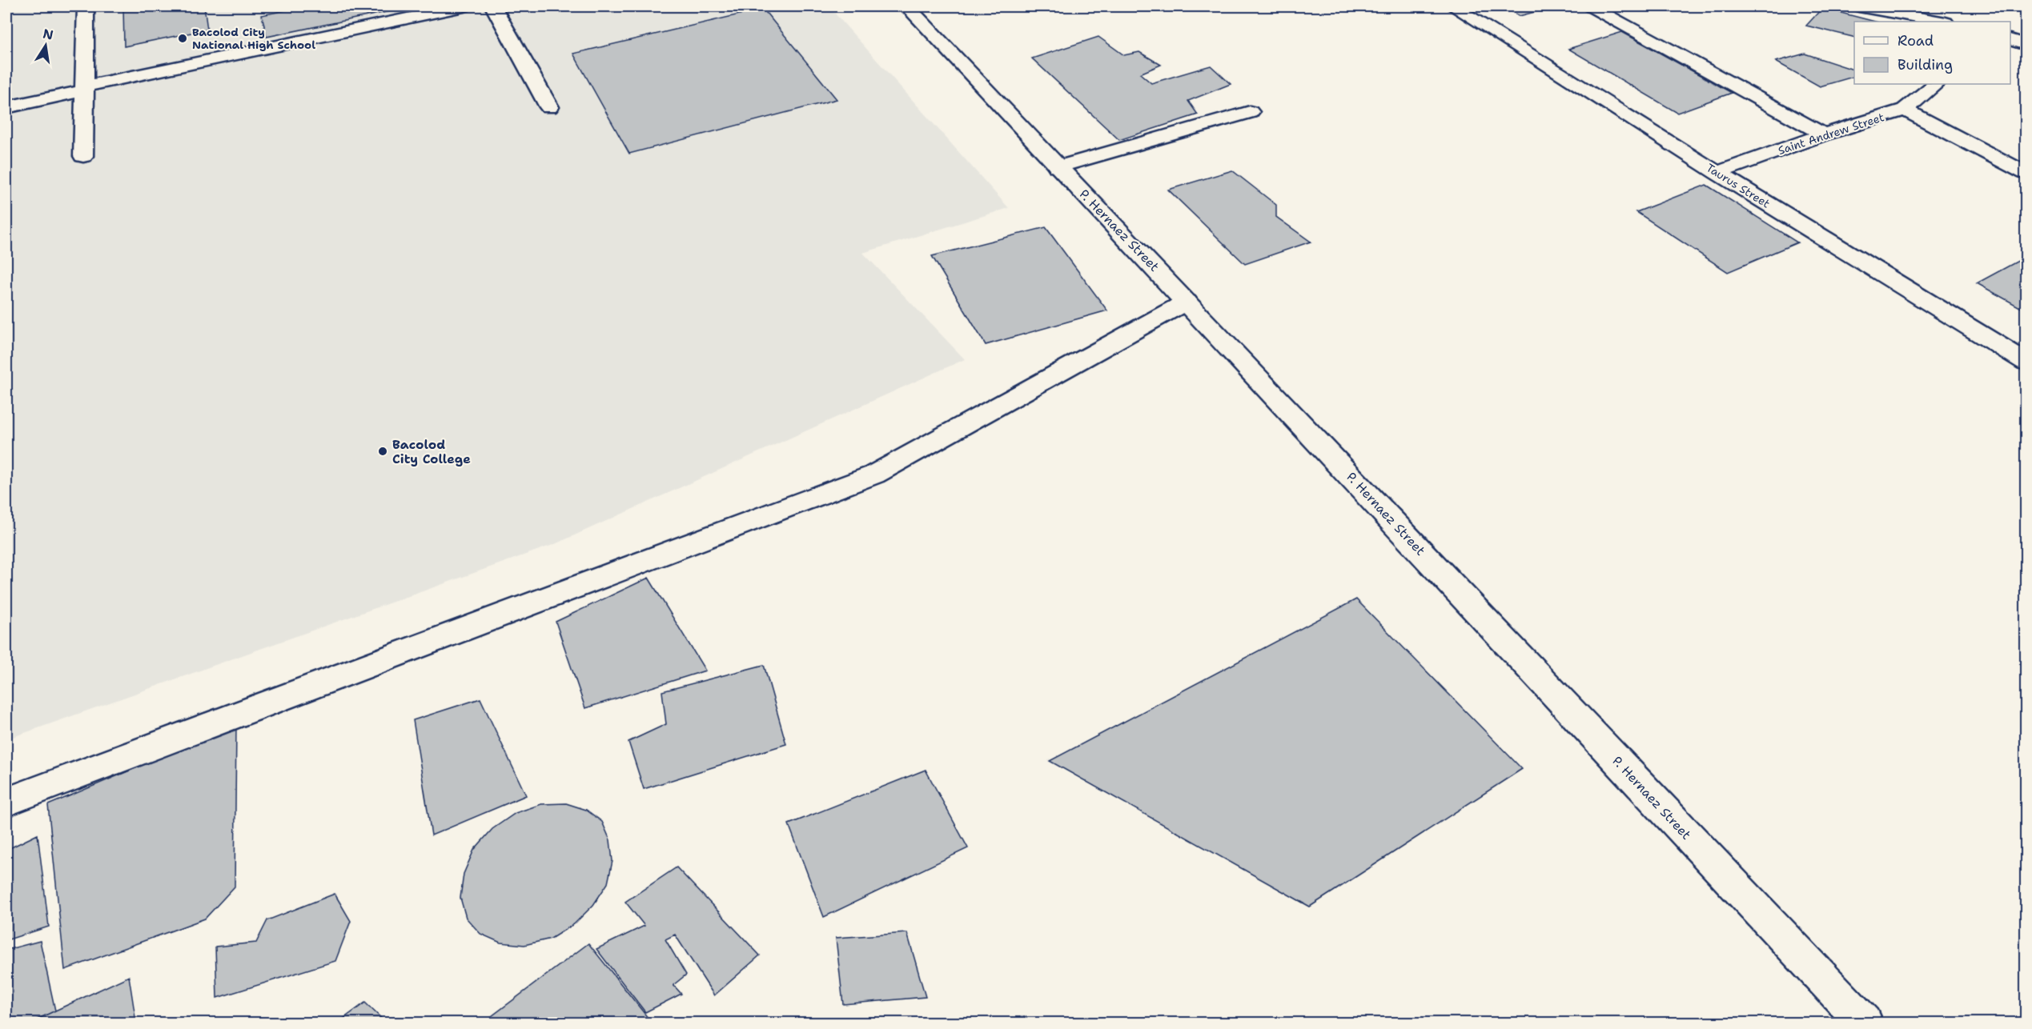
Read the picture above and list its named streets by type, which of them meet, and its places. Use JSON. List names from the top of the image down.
{
  "streets": {
    "street": ["Saint Andrew Street", "Taurus Street", "P. Hernaez Street"]
  },
  "crossings": [
    ["Saint Andrew Street", "Taurus Street"]
  ],
  "places": ["Bacolod City National High School", "Bacolod City College"],
  "legend": ["Road", "Building"],
  "north": "top"
}
